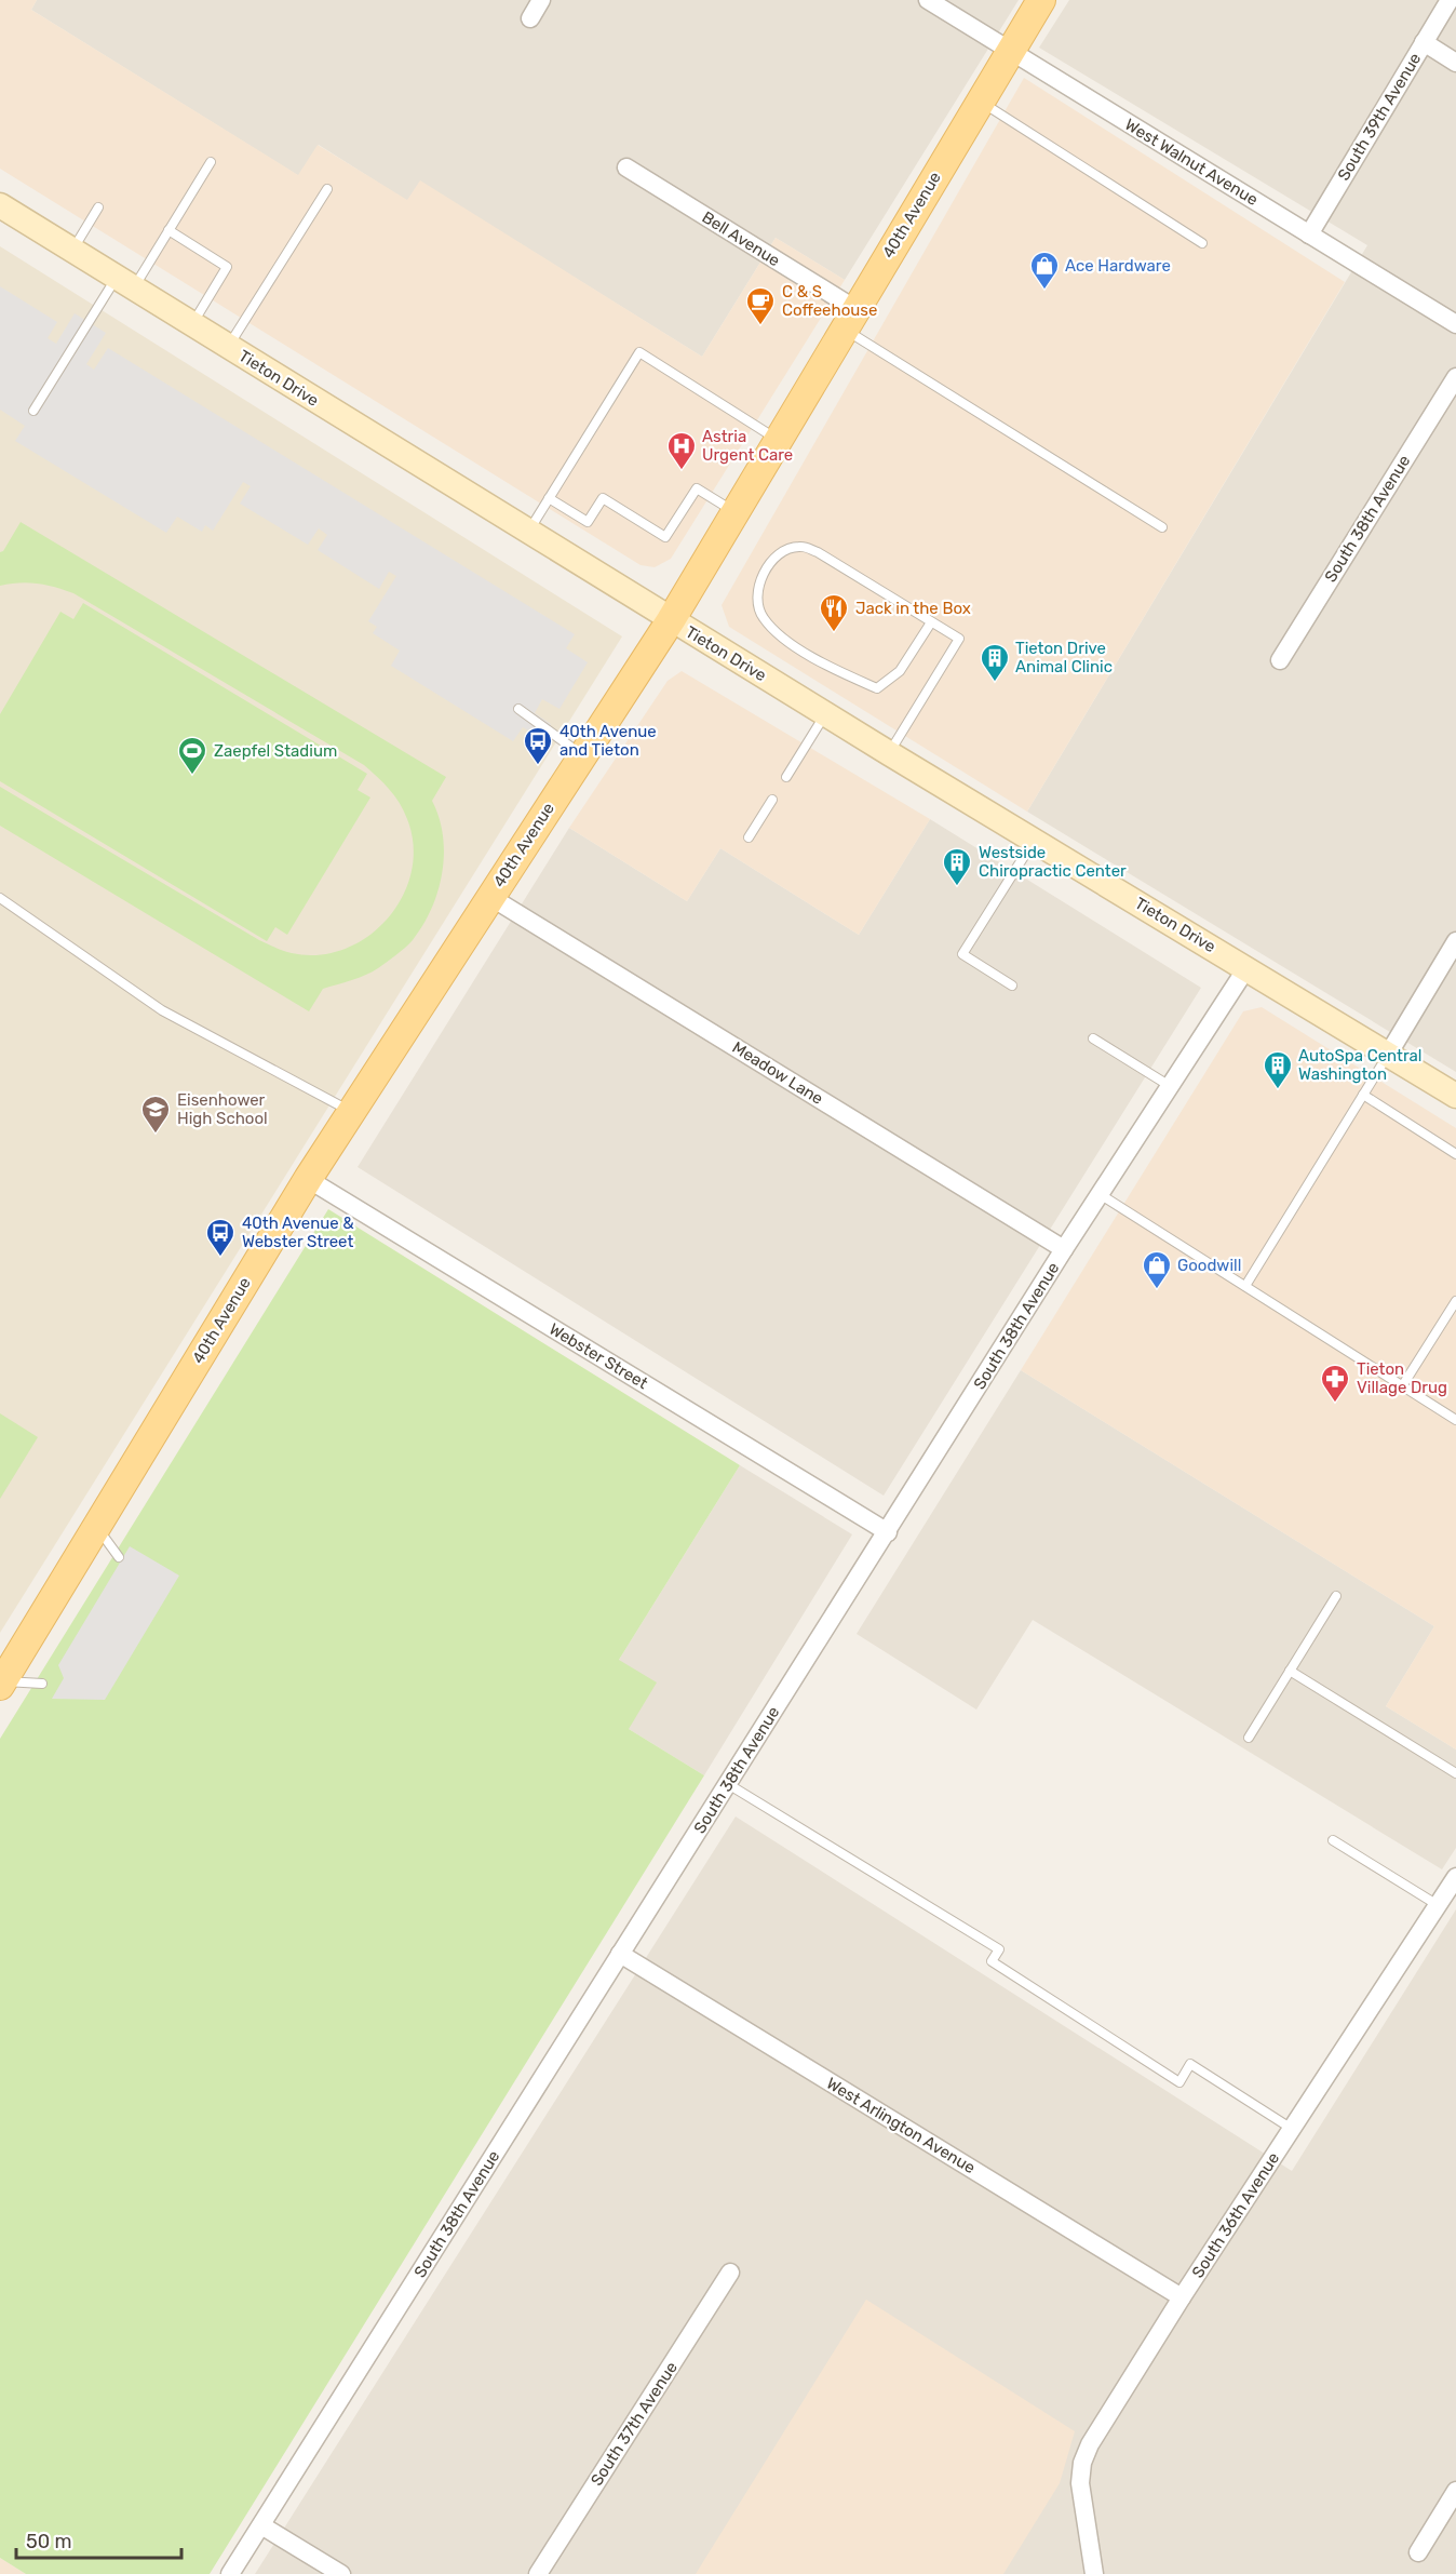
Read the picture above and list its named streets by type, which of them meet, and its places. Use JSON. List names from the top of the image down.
{
  "streets": {
    "main road": ["40th Avenue", "Tieton Drive"],
    "street": [
      "South 39th Avenue",
      "West Walnut Avenue",
      "Bell Avenue",
      "South 38th Avenue",
      "Meadow Lane",
      "Webster Street",
      "West Arlington Avenue",
      "South 36th Avenue",
      "South 37th Avenue"
    ]
  },
  "crossings": [
    ["South 39th Avenue", "West Walnut Avenue"],
    ["West Walnut Avenue", "40th Avenue"],
    ["40th Avenue", "Bell Avenue"],
    ["40th Avenue", "Tieton Drive"],
    ["40th Avenue", "Meadow Lane"],
    ["40th Avenue", "Webster Street"],
    ["Tieton Drive", "South 38th Avenue"],
    ["South 38th Avenue", "Meadow Lane"],
    ["South 38th Avenue", "Webster Street"],
    ["South 38th Avenue", "West Arlington Avenue"],
    ["West Arlington Avenue", "South 36th Avenue"]
  ],
  "places": {
    "shop": ["Ace Hardware", "Goodwill"],
    "cafe": ["C & S Coffeehouse"],
    "hospital": ["Astria Urgent Care"],
    "restaurant": ["Jack in the Box"],
    "building": ["Tieton Drive Animal Clinic", "Westside Chiropractic Center", "AutoSpa Central Washington"],
    "bus stop": ["40th Avenue and Tieton", "40th Avenue & Webster Street"],
    "sports": ["Zaepfel Stadium"],
    "school or university": ["Eisenhower High School"],
    "pharmacy": ["Tieton Village Drug"]
  },
  "scale_bar": "50 m"
}
